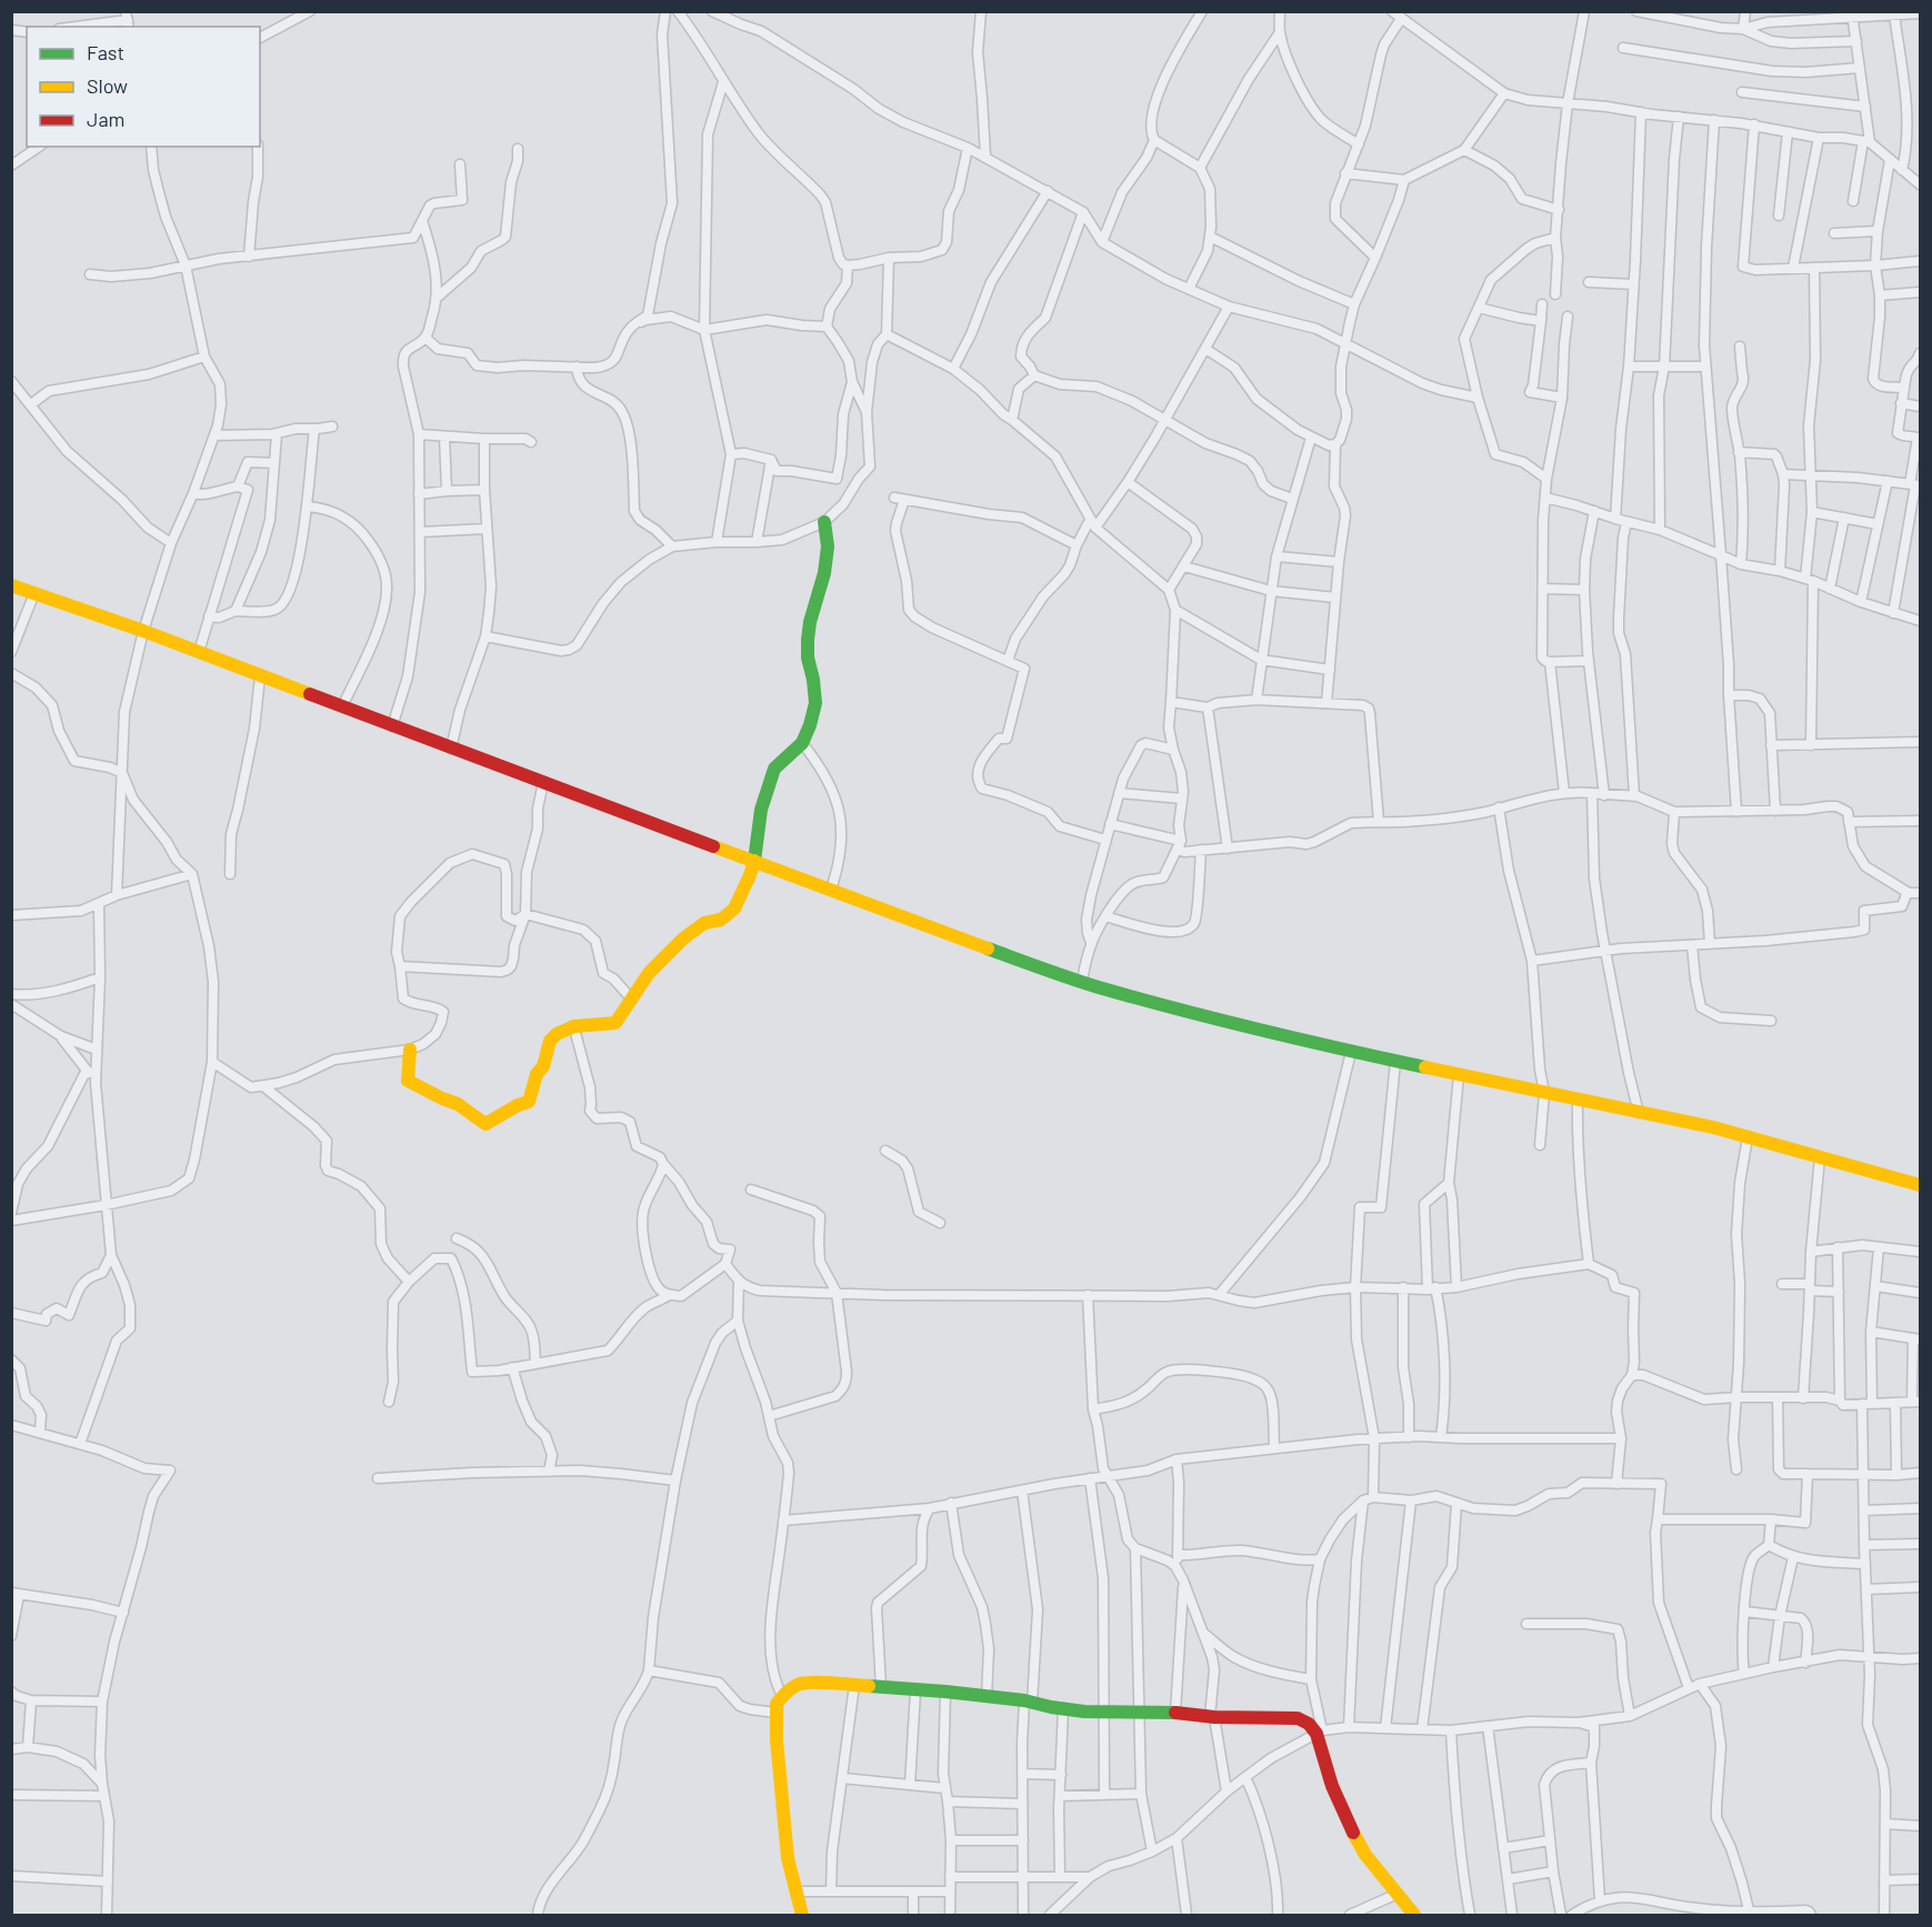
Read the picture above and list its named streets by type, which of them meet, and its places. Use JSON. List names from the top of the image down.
{
  "legend": ["Fast", "Slow", "Jam"]
}
